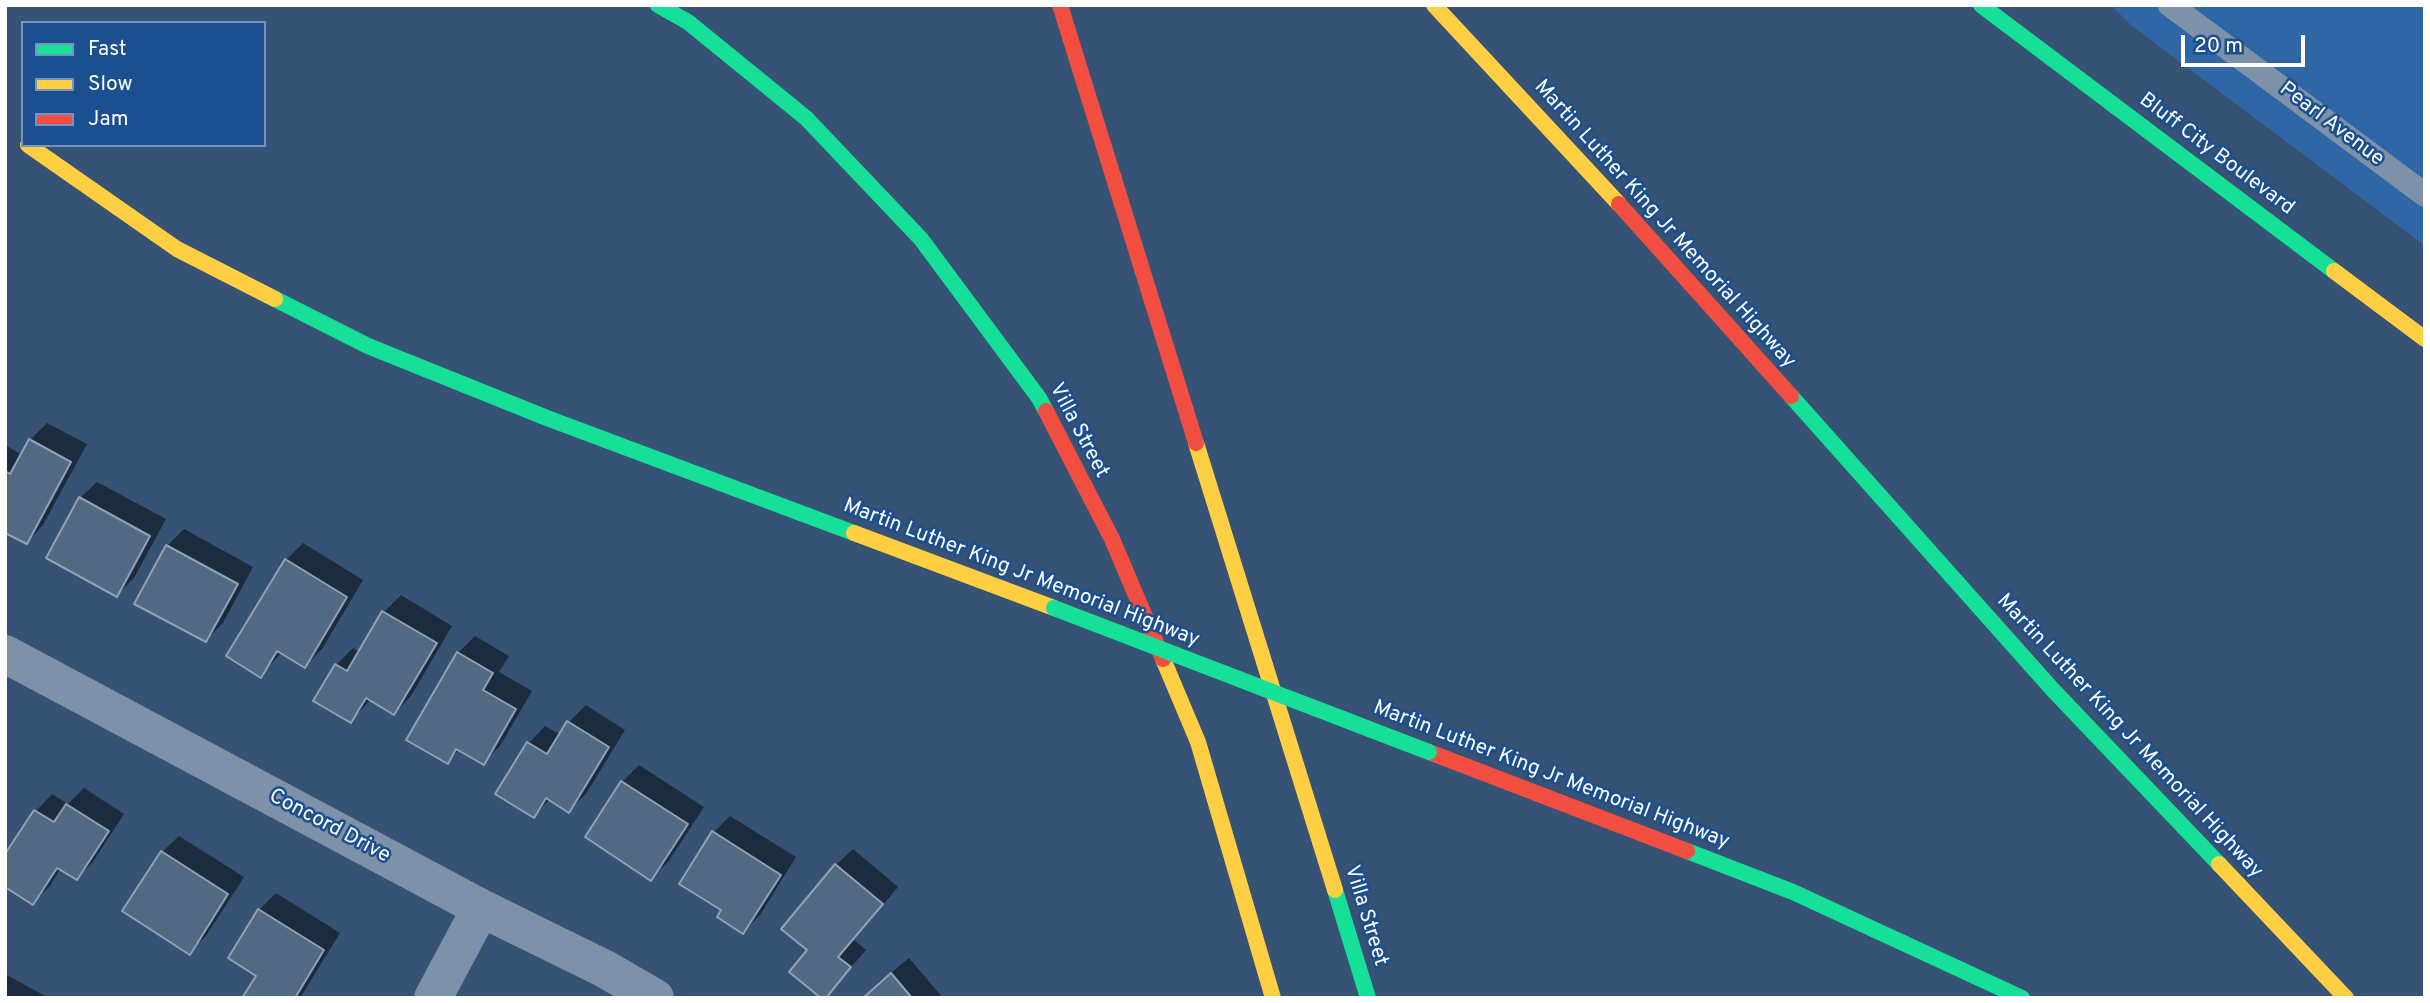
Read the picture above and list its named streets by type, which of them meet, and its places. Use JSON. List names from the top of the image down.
{
  "streets": {
    "main road": ["Bluff City Boulevard", "Martin Luther King Jr Memorial Highway", "Villa Street"],
    "street": ["Concord Drive"],
    "lane": ["Pearl Avenue"]
  },
  "legend": ["Fast", "Slow", "Jam"],
  "scale_bar": "20 m"
}
